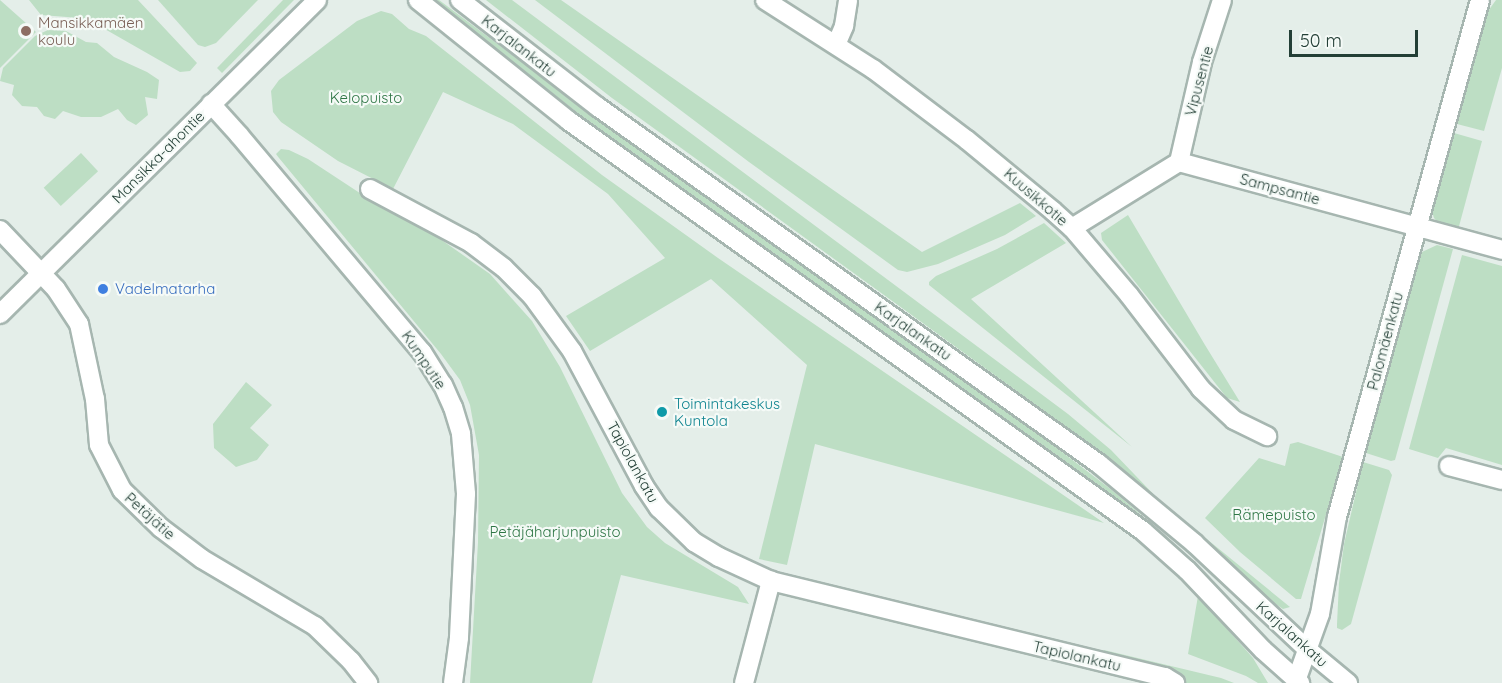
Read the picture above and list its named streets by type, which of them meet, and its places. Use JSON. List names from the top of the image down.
{
  "streets": {
    "street": [
      "Karjalankatu",
      "Vipusentie",
      "Mansikka-ahontie",
      "Sampsantie",
      "Kuusikkotie",
      "Palomäenkatu",
      "Kumputie",
      "Tapiolankatu",
      "Petäjätie"
    ]
  },
  "crossings": [
    ["Karjalankatu", "Palomäenkatu"],
    ["Vipusentie", "Sampsantie"],
    ["Mansikka-ahontie", "Kumputie"],
    ["Mansikka-ahontie", "Petäjätie"],
    ["Sampsantie", "Palomäenkatu"]
  ],
  "parks": ["Kelopuisto", "Rämepuisto", "Petäjäharjunpuisto"],
  "places": ["Mansikkamäen koulu", "Vadelmatarha", "Toimintakeskus Kuntola"],
  "scale_bar": "50 m"
}
